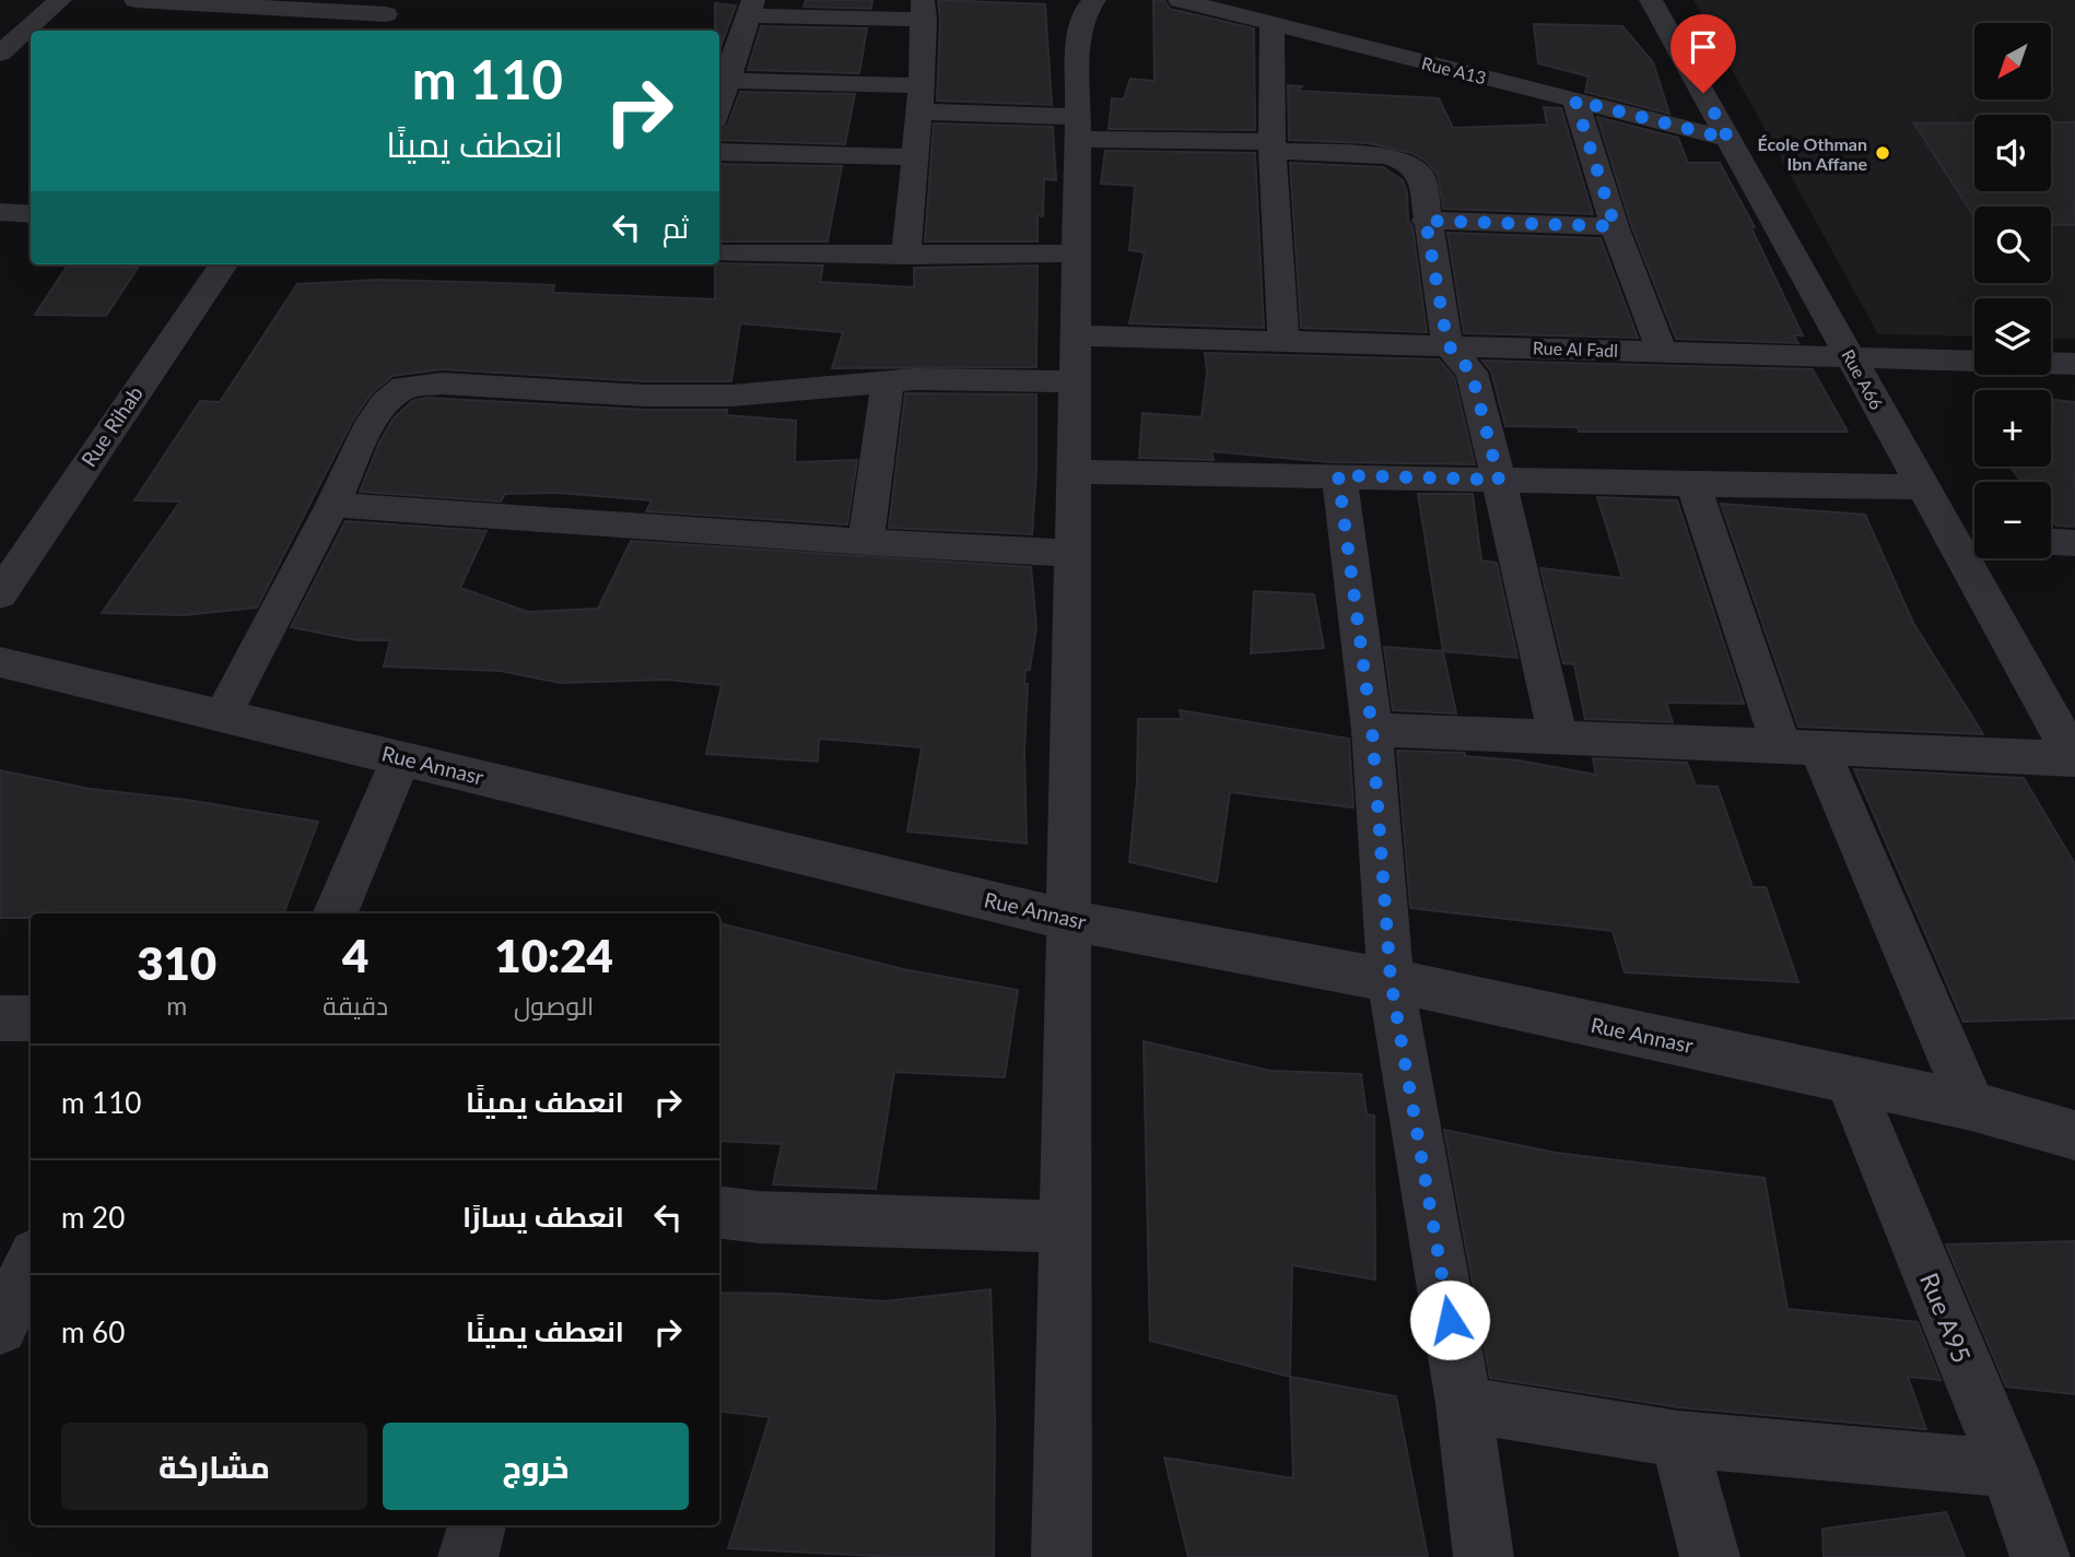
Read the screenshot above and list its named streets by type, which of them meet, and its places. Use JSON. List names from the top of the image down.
{
  "streets": {
    "street": [
      "Rue A13",
      "Rue Al Fadl",
      "Rue A66",
      "Rue Rihab",
      "Rue Annasr",
      "Rue A95"
    ]
  },
  "crossings": [
    ["Rue A13", "Rue A66"],
    ["Rue Al Fadl", "Rue A66"],
    ["Rue Annasr", "Rue A95"]
  ],
  "places": ["École Othman Ibn Affane"],
  "north": "bottom left",
  "page": {
    "map_buttons": ["+", "−"],
    "turn": ["110 m", "انعطف يمينًا"],
    "then": "ثم",
    "eta": [
      "10:24",
      "الوصول",
      "4",
      "دقيقة",
      "310",
      "m"
    ],
    "list": [
      {
        "name": "انعطف يمينًا",
        "value": "110 m"
      },
      {
        "name": "انعطف يسارًا",
        "value": "20 m"
      },
      {
        "name": "انعطف يمينًا",
        "value": "60 m"
      }
    ],
    "buttons": ["خروج", "مشاركة"]
  }
}
